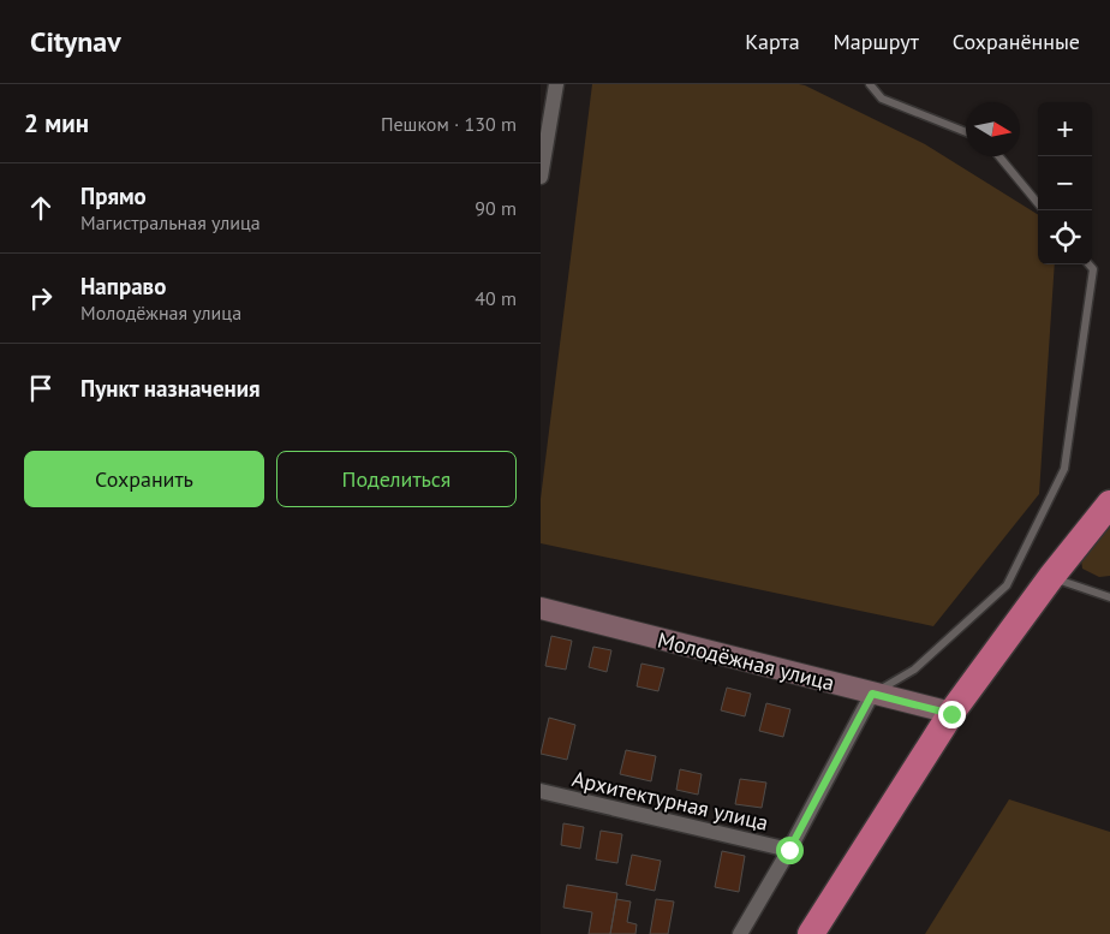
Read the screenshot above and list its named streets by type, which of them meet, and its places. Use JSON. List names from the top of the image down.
{
  "streets": {
    "street": ["Молодёжная улица", "Архитектурная улица"]
  },
  "north": "right",
  "page": {
    "header": "Citynav",
    "nav": ["Карта", "Маршрут", "Сохранённые"],
    "heading": ["2 мин", "Пешком · 130 m"],
    "map_buttons": ["+", "−"],
    "list": [
      ["Прямо", "Магистральная улица", "90 m"],
      ["Направо", "Молодёжная улица", "40 m"],
      "Пункт назначения"
    ],
    "buttons": ["Сохранить", "Поделиться"]
  }
}
